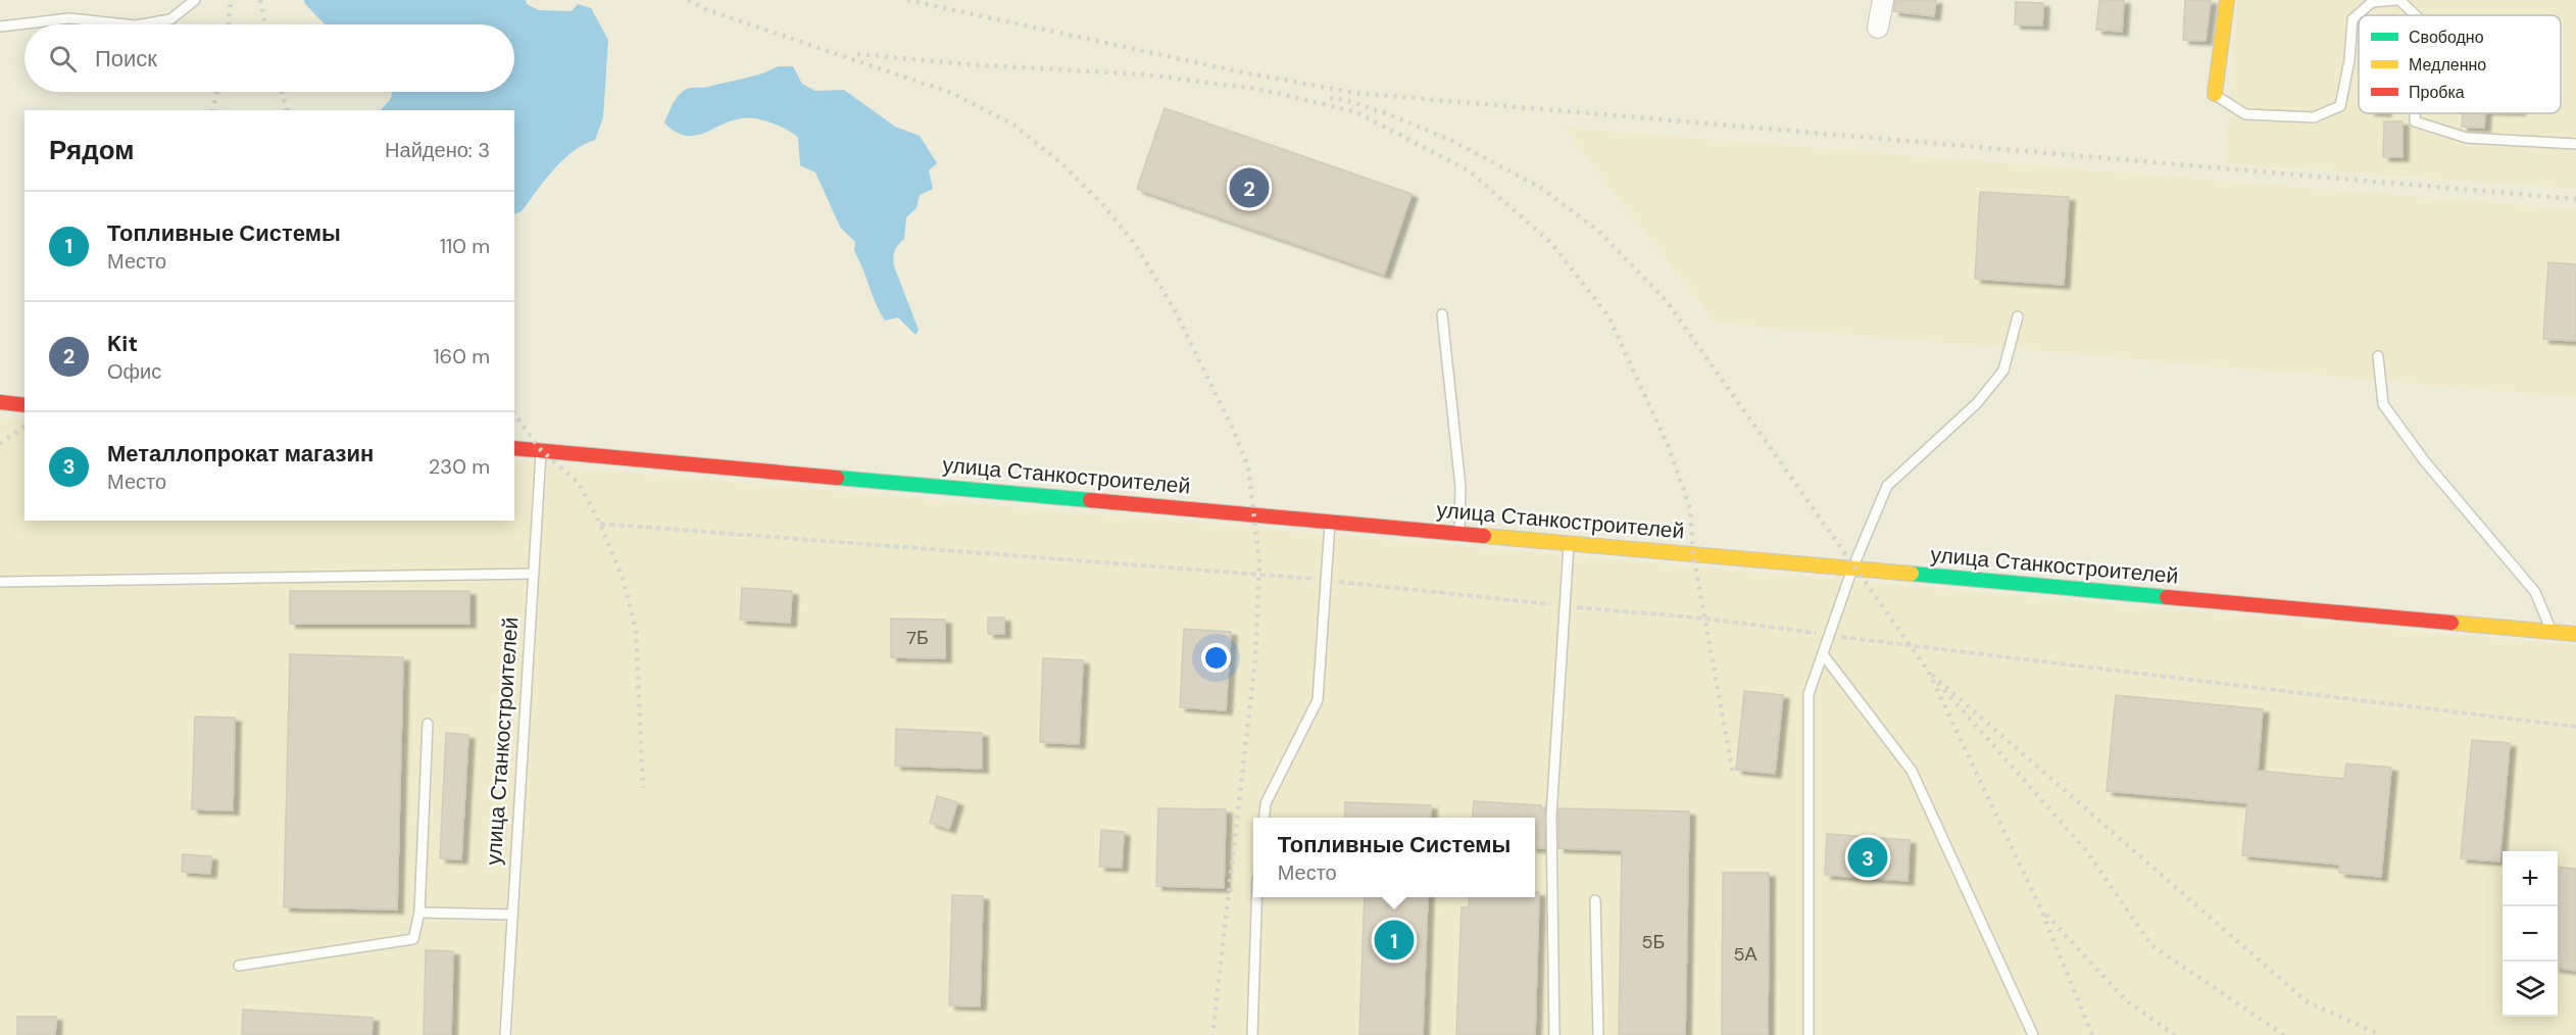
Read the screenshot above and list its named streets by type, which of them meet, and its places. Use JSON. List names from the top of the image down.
{
  "streets": {
    "main road": ["улица Станкостроителей"]
  },
  "house_numbers": ["7Б", "5Б", "5А"],
  "legend": ["Свободно", "Медленно", "Пробка"],
  "page": {
    "search": "Поиск",
    "heading": ["Рядом", "Найдено: 3"],
    "pins": ["2", "3", "1"],
    "list": [
      {
        "mark": "1",
        "name": "Топливные Системы",
        "note": "Место",
        "value": "110 m"
      },
      {
        "mark": "2",
        "name": "Kit",
        "note": "Офис",
        "value": "160 m"
      },
      {
        "mark": "3",
        "name": "Металлопрокат магазин",
        "note": "Место",
        "value": "230 m"
      }
    ],
    "popup": ["Топливные Системы", "Место"],
    "map_buttons": ["+", "−"]
  }
}
